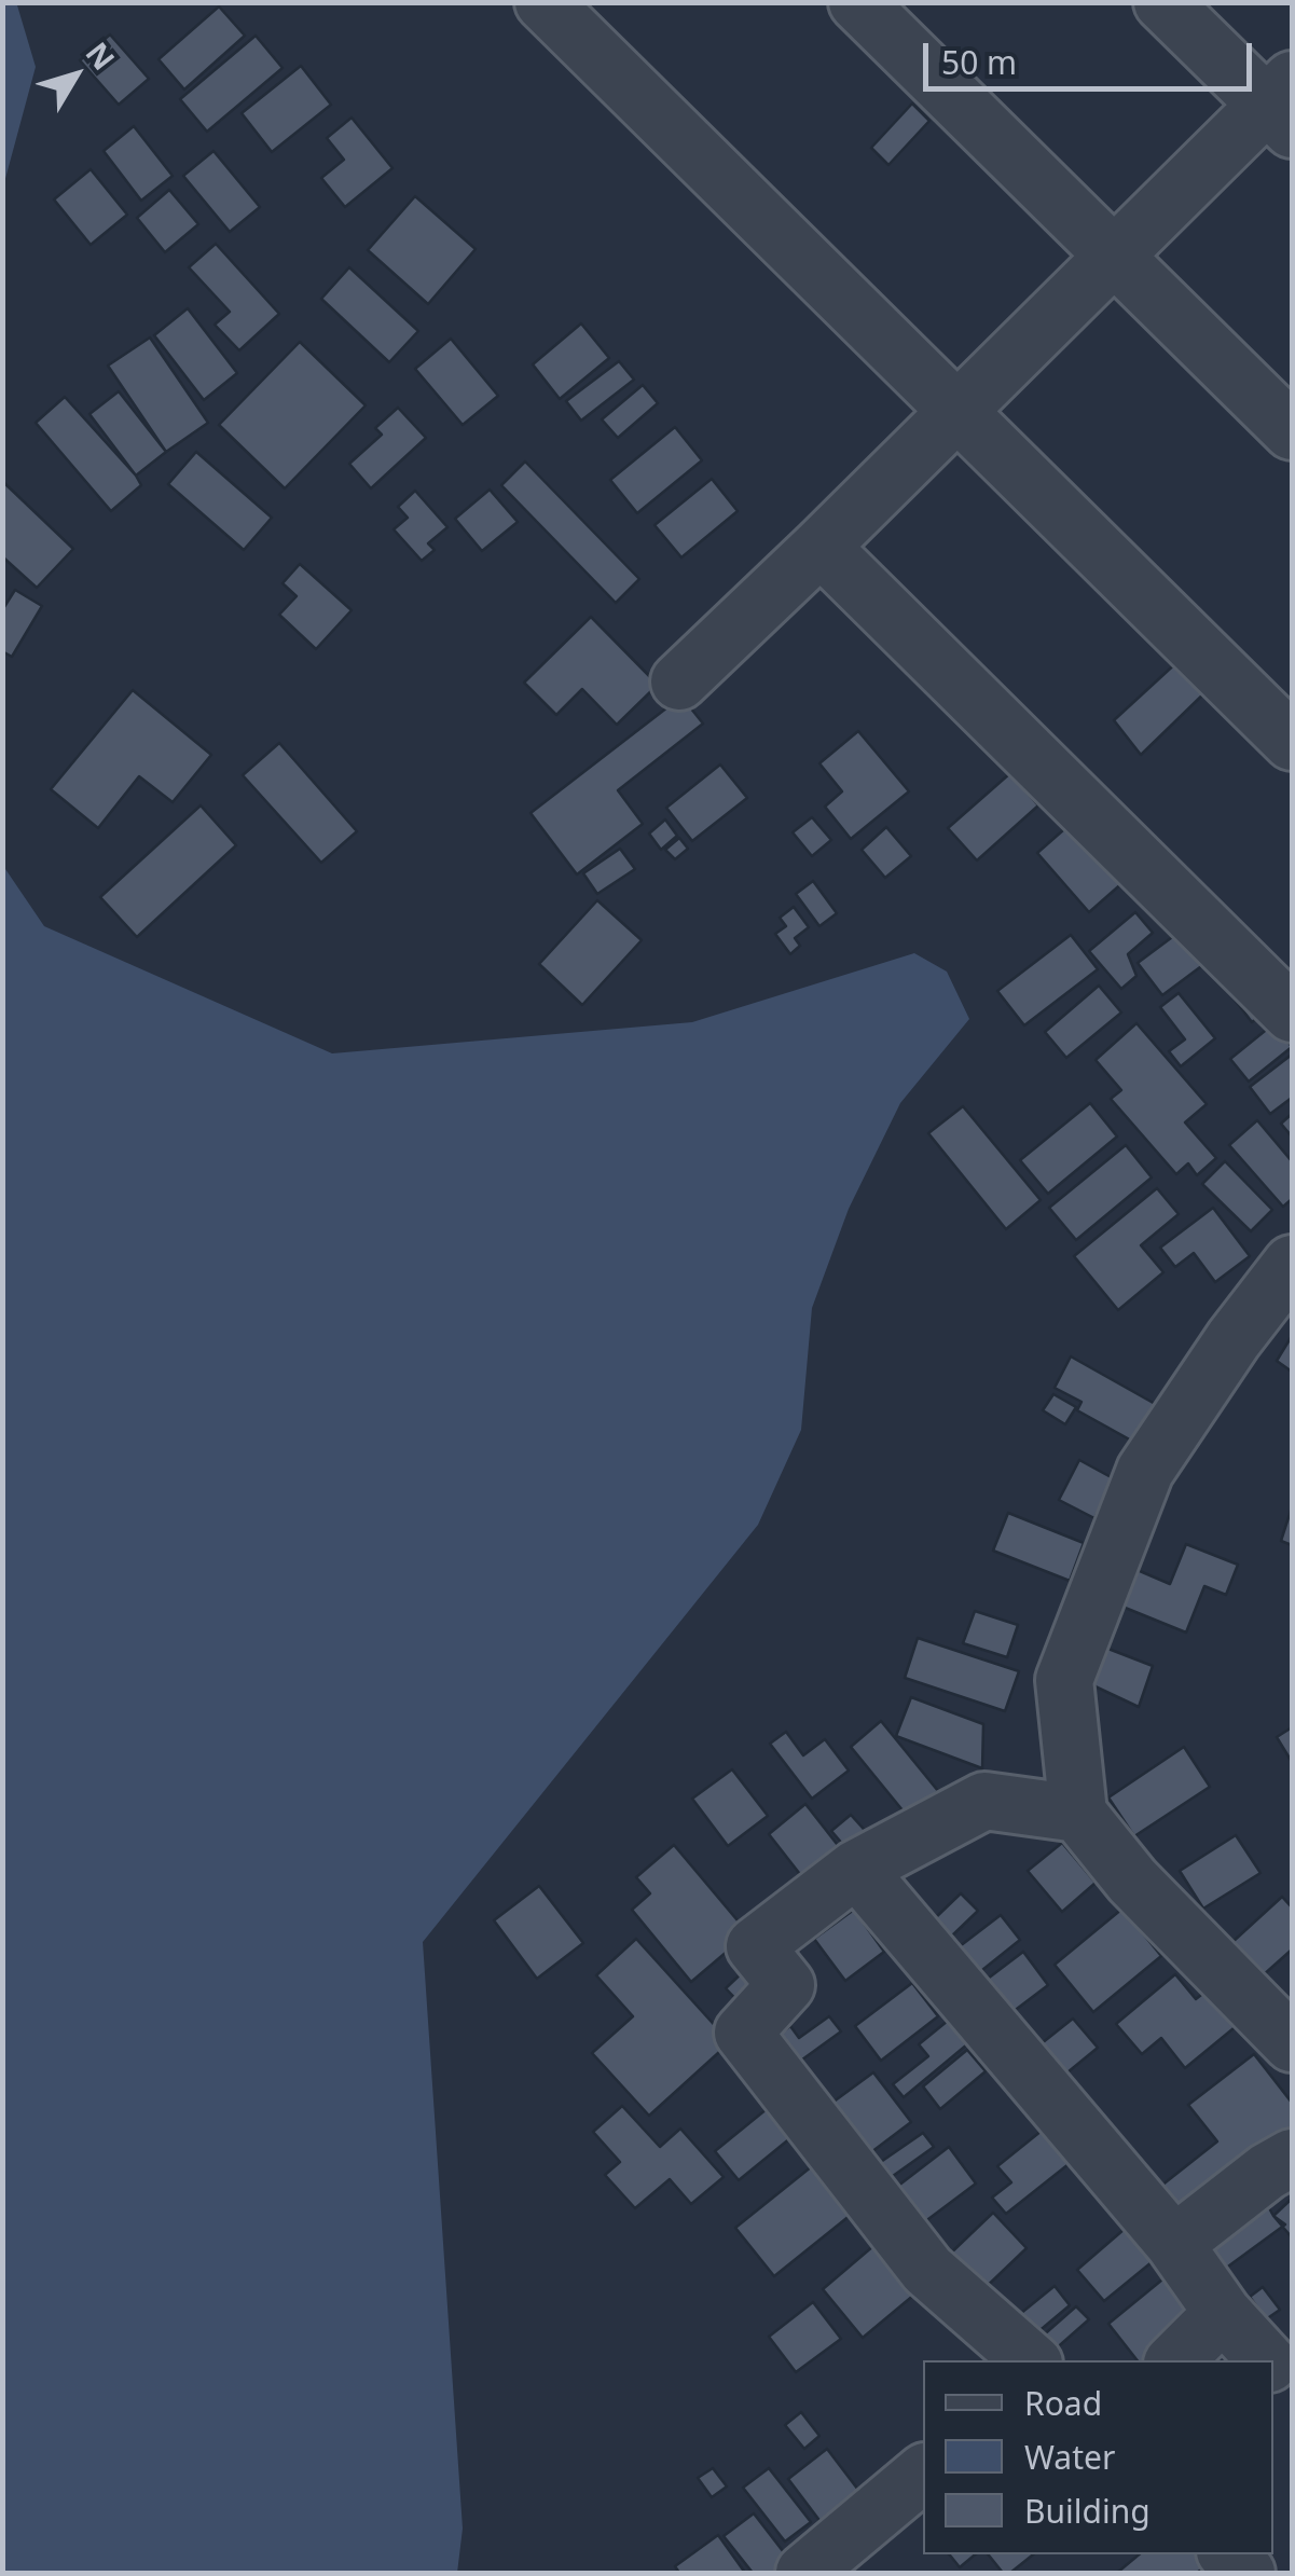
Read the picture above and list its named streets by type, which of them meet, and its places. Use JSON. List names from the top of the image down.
{
  "legend": ["Road", "Water", "Building"],
  "scale_bar": "50 m",
  "north": "top right"
}
